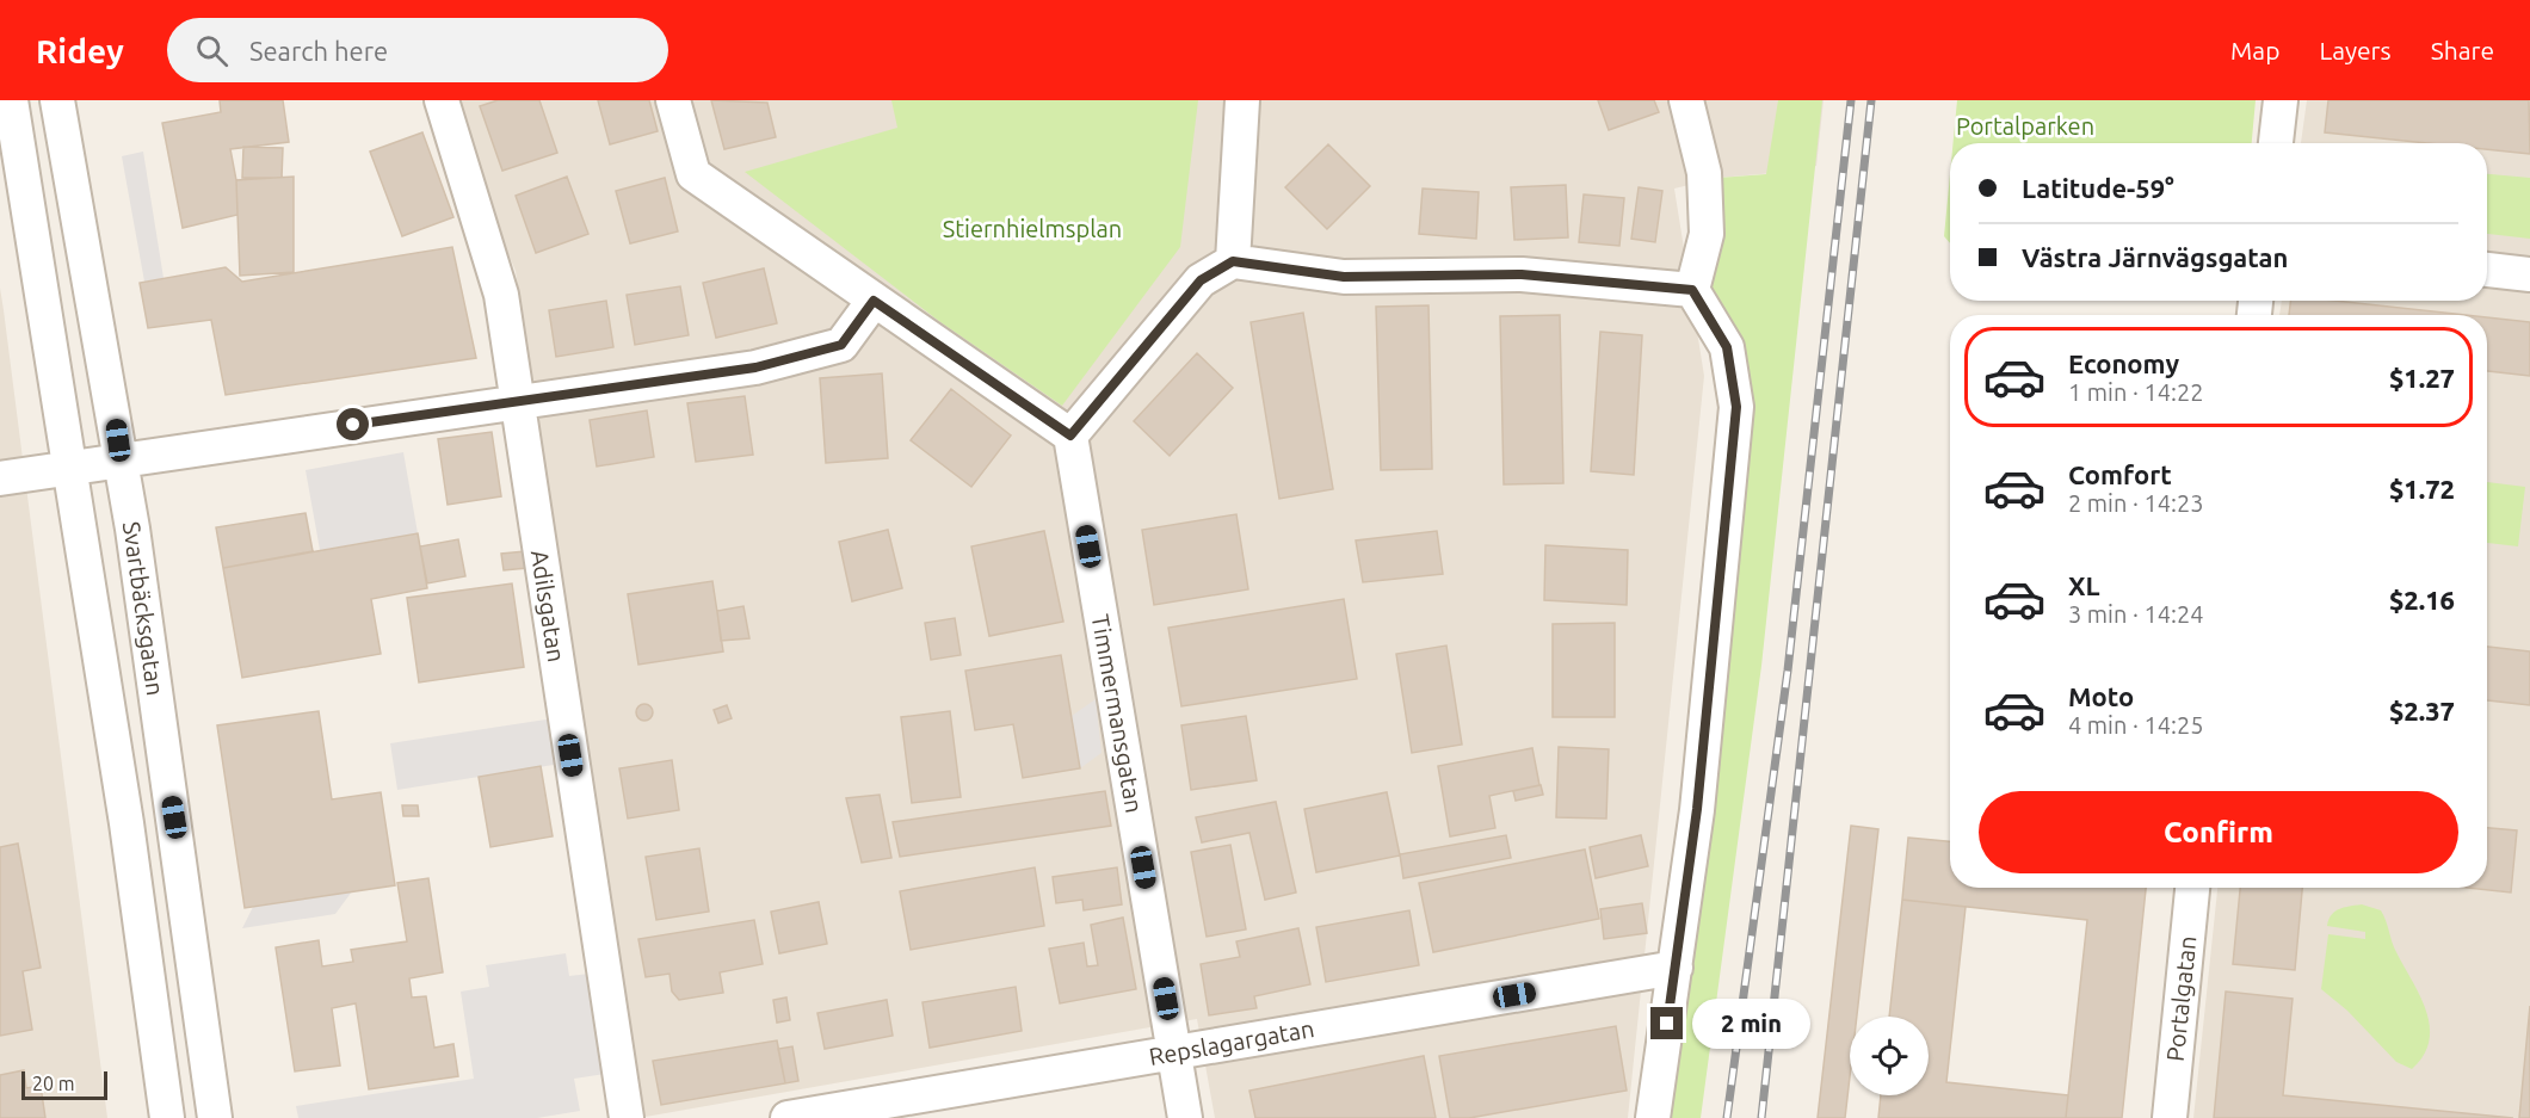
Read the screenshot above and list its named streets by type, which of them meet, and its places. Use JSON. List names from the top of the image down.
{
  "streets": {
    "street": [
      "Adilsgatan",
      "Svartbäcksgatan",
      "Timmermansgatan",
      "Portalgatan",
      "Repslagargatan"
    ]
  },
  "crossings": [
    ["Timmermansgatan", "Repslagargatan"]
  ],
  "parks": ["Portalparken", "Stiernhielmsplan"],
  "scale_bar": "20 m",
  "page": {
    "header": "Ridey",
    "search": "Search here",
    "nav": ["Map", "Layers", "Share"],
    "banner": ["Latitude-59°", "Västra Järnvägsgatan"],
    "list": [
      {
        "name": "Economy",
        "note": "1 min · 14:22",
        "value": "$1.27"
      },
      {
        "name": "Comfort",
        "note": "2 min · 14:23",
        "value": "$1.72"
      },
      {
        "name": "XL",
        "note": "3 min · 14:24",
        "value": "$2.16"
      },
      {
        "name": "Moto",
        "note": "4 min · 14:25",
        "value": "$2.37"
      }
    ],
    "buttons": "Confirm",
    "bubble": "2 min",
    "scale": "20 m"
  }
}
